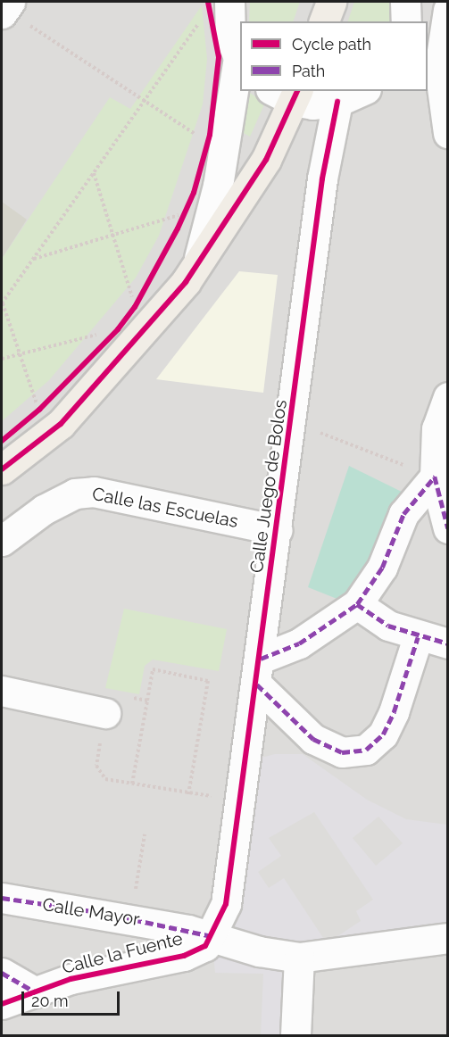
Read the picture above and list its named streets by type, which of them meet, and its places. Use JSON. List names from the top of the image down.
{
  "streets": {
    "street": [
      "Calle Juego de Bolos",
      "Calle las Escuelas",
      "Calle Mayor",
      "Calle la Fuente"
    ]
  },
  "crossings": [
    ["Calle Juego de Bolos", "Calle las Escuelas"],
    ["Calle Juego de Bolos", "Calle Mayor"],
    ["Calle Juego de Bolos", "Calle la Fuente"],
    ["Calle Mayor", "Calle la Fuente"]
  ],
  "legend": ["Cycle path", "Path"],
  "scale_bar": "20 m"
}
